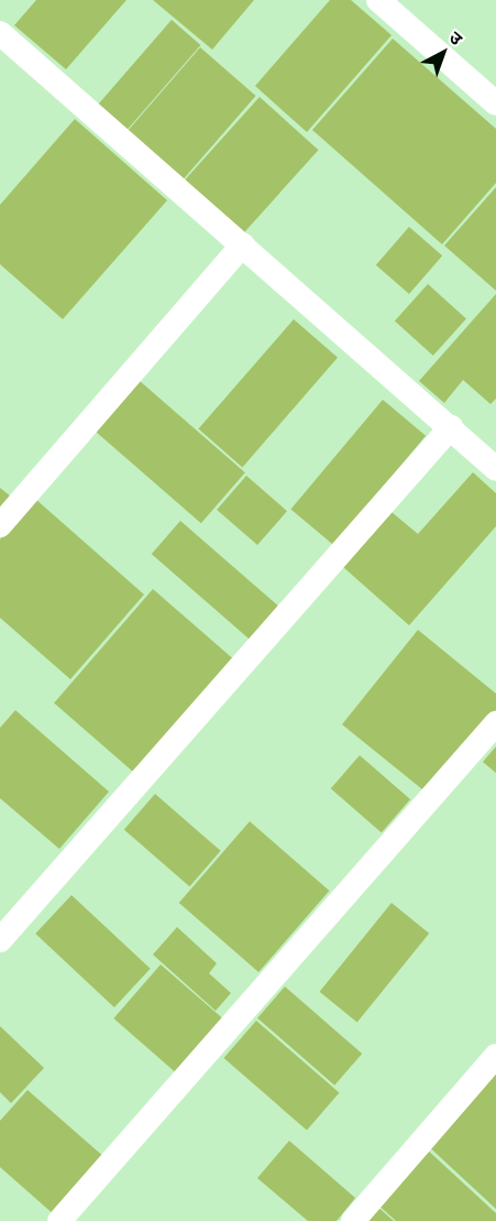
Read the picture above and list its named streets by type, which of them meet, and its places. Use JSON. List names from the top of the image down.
{
  "north": "top right"
}
